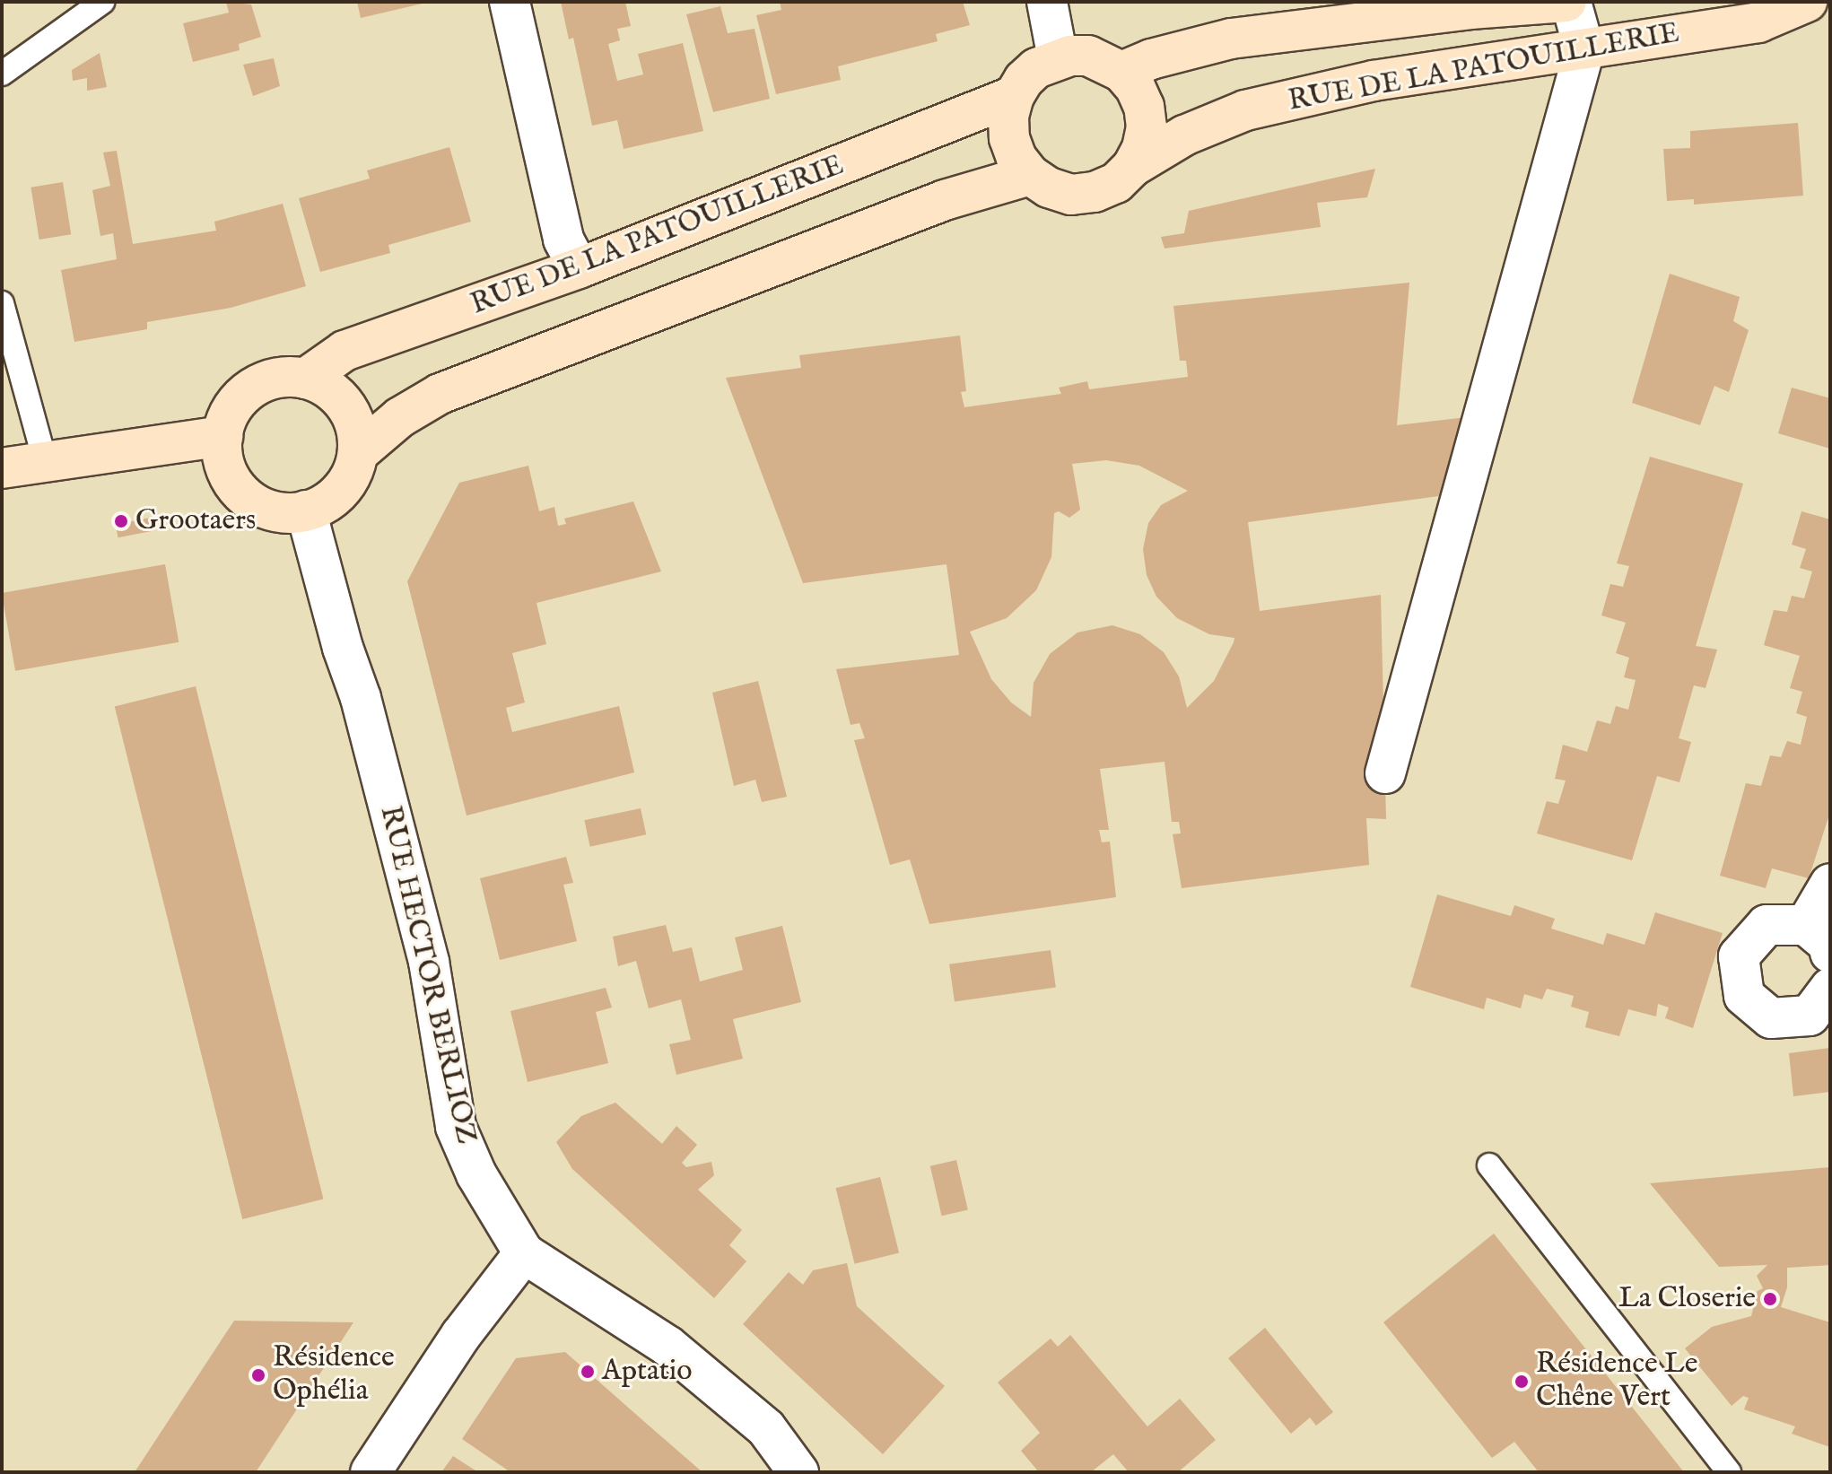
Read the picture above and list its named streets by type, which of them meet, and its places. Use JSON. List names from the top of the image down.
{
  "streets": {
    "street": ["RUE DE LA PATOUILLERIE", "RUE HECTOR BERLIOZ"]
  },
  "crossings": [
    ["RUE DE LA PATOUILLERIE", "RUE HECTOR BERLIOZ"]
  ],
  "places": [
    "Grootaers",
    "La Closerie",
    "Aptatio",
    "Résidence Ophélia",
    "Résidence Le Chêne Vert"
  ]
}
